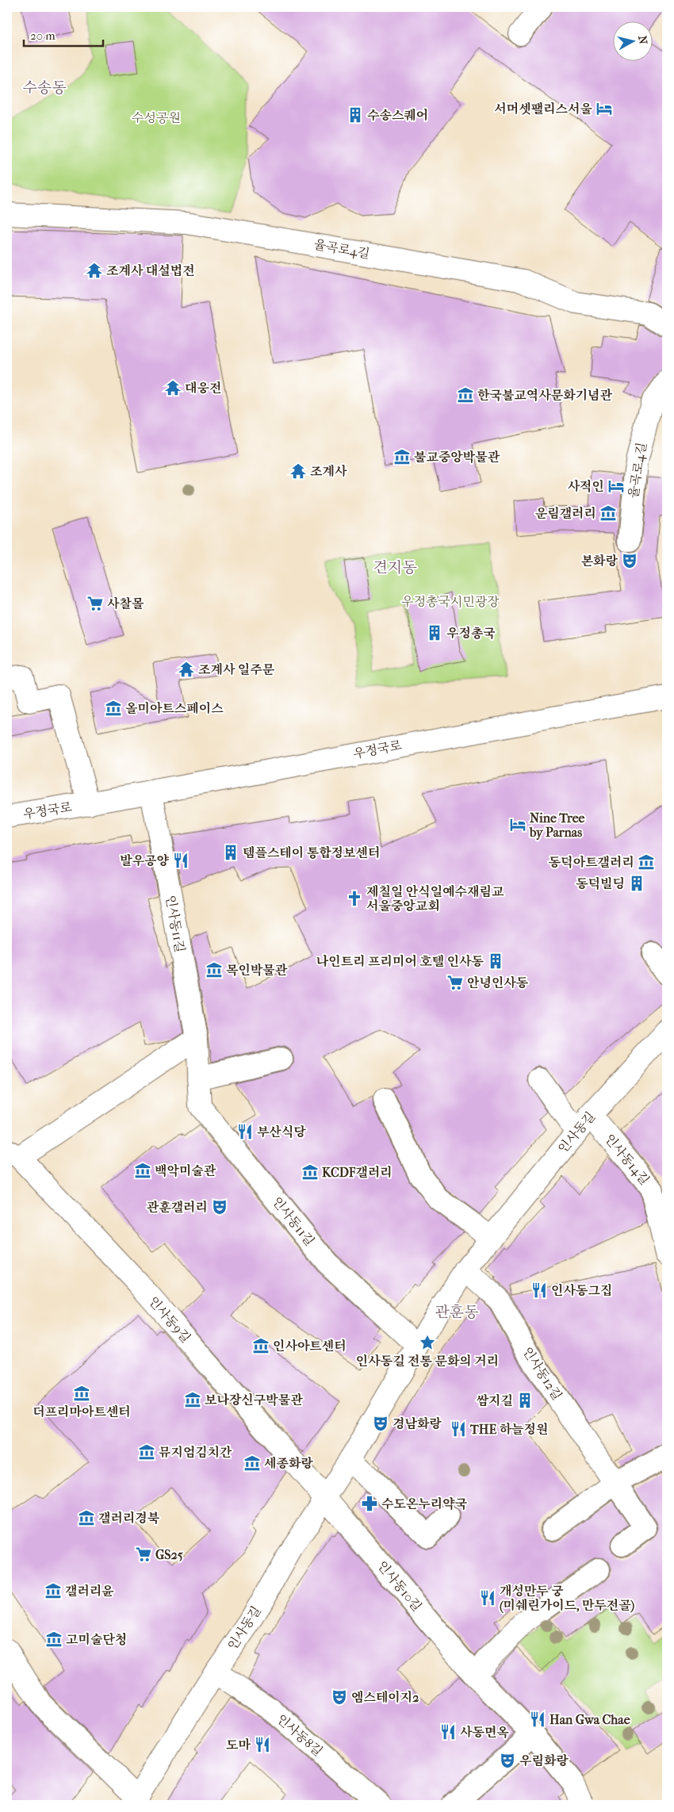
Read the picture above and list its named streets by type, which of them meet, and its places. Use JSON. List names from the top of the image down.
{
  "streets": {
    "street": [
      "율곡로4길",
      "우정국로",
      "인사동11길",
      "인사동길",
      "인사동14길",
      "인사동9길",
      "인사동12길",
      "인사동10길",
      "인사동8길"
    ]
  },
  "crossings": [
    ["우정국로", "인사동11길"],
    ["인사동11길", "인사동길"],
    ["인사동길", "인사동14길"],
    ["인사동길", "인사동9길"],
    ["인사동길", "인사동12길"],
    ["인사동길", "인사동10길"],
    ["인사동길", "인사동8길"],
    ["인사동9길", "인사동10길"]
  ],
  "districts": ["수송동", "견지동", "관훈동"],
  "parks": ["수성공원", "우정총국시민광장"],
  "places": {
    "hotel": ["서머셋팰리스서울", "사적인", "Nine Tree by Parnas"],
    "building": [
      "수송스퀘어",
      "우정총국",
      "템플스테이 통합정보센터",
      "동덕빌딩",
      "나인트리 프리미어 호텔 인사동",
      "쌈지길"
    ],
    "temple": [
      "조계사 대설법전",
      "대웅전",
      "조계사",
      "조계사 일주문"
    ],
    "museum": [
      "한국불교역사문화기념관",
      "불교중앙박물관",
      "운림갤러리",
      "올미아트스페이스",
      "동덕아트갤러리",
      "목인박물관",
      "백악미술관",
      "KCDF갤러리",
      "인사아트센터",
      "더프리마아트센터",
      "보나장신구박물관",
      "뮤지엄김치간",
      "세종화랑",
      "갤러리경북",
      "갤러리윤",
      "고미술단청"
    ],
    "theatre": [
      "본화랑",
      "관훈갤러리",
      "경남화랑",
      "엠스테이지2",
      "우림화랑"
    ],
    "supermarket": ["사찰몰", "안녕인사동", "GS25"],
    "restaurant": [
      "발우공양",
      "부산식당",
      "인사동그집",
      "THE 하늘정원",
      "개성만두 궁 (미쉐린가이드, 만두전골)",
      "Han Gwa Chae",
      "사동면옥",
      "도마"
    ],
    "church": ["제칠일 안식일예수재림교 서울중앙교회"],
    "place": ["인사동길 전통 문화의 거리"],
    "pharmacy": ["수도온누리약국"]
  },
  "scale_bar": "20 m",
  "north": "right"
}
